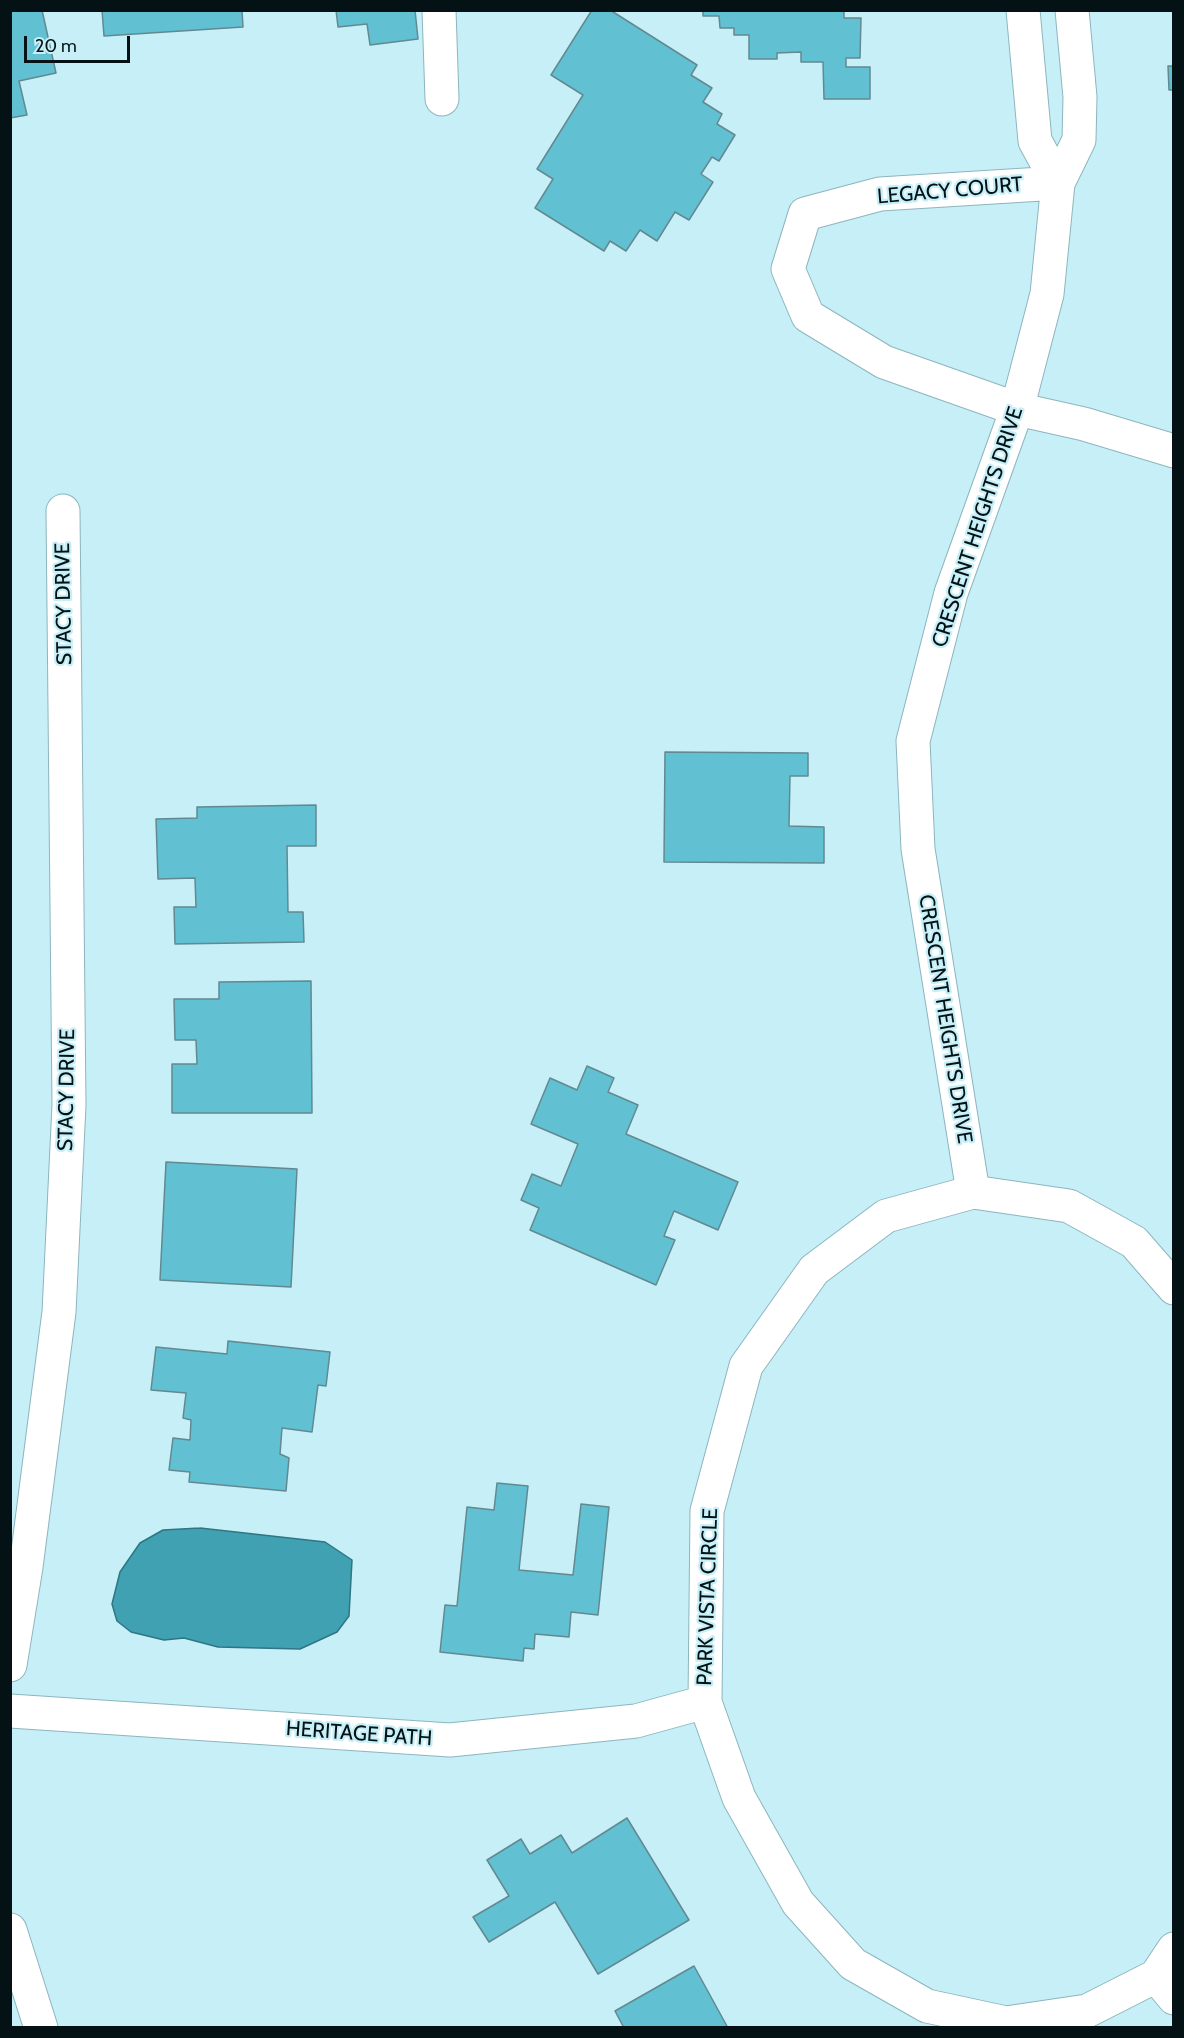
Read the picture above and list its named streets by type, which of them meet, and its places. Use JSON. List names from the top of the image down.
{
  "streets": {
    "street": [
      "LEGACY COURT",
      "CRESCENT HEIGHTS DRIVE",
      "STACY DRIVE",
      "PARK VISTA CIRCLE",
      "HERITAGE PATH"
    ]
  },
  "crossings": [
    ["LEGACY COURT", "CRESCENT HEIGHTS DRIVE"],
    ["CRESCENT HEIGHTS DRIVE", "PARK VISTA CIRCLE"],
    ["PARK VISTA CIRCLE", "HERITAGE PATH"]
  ],
  "scale_bar": "20 m"
}
